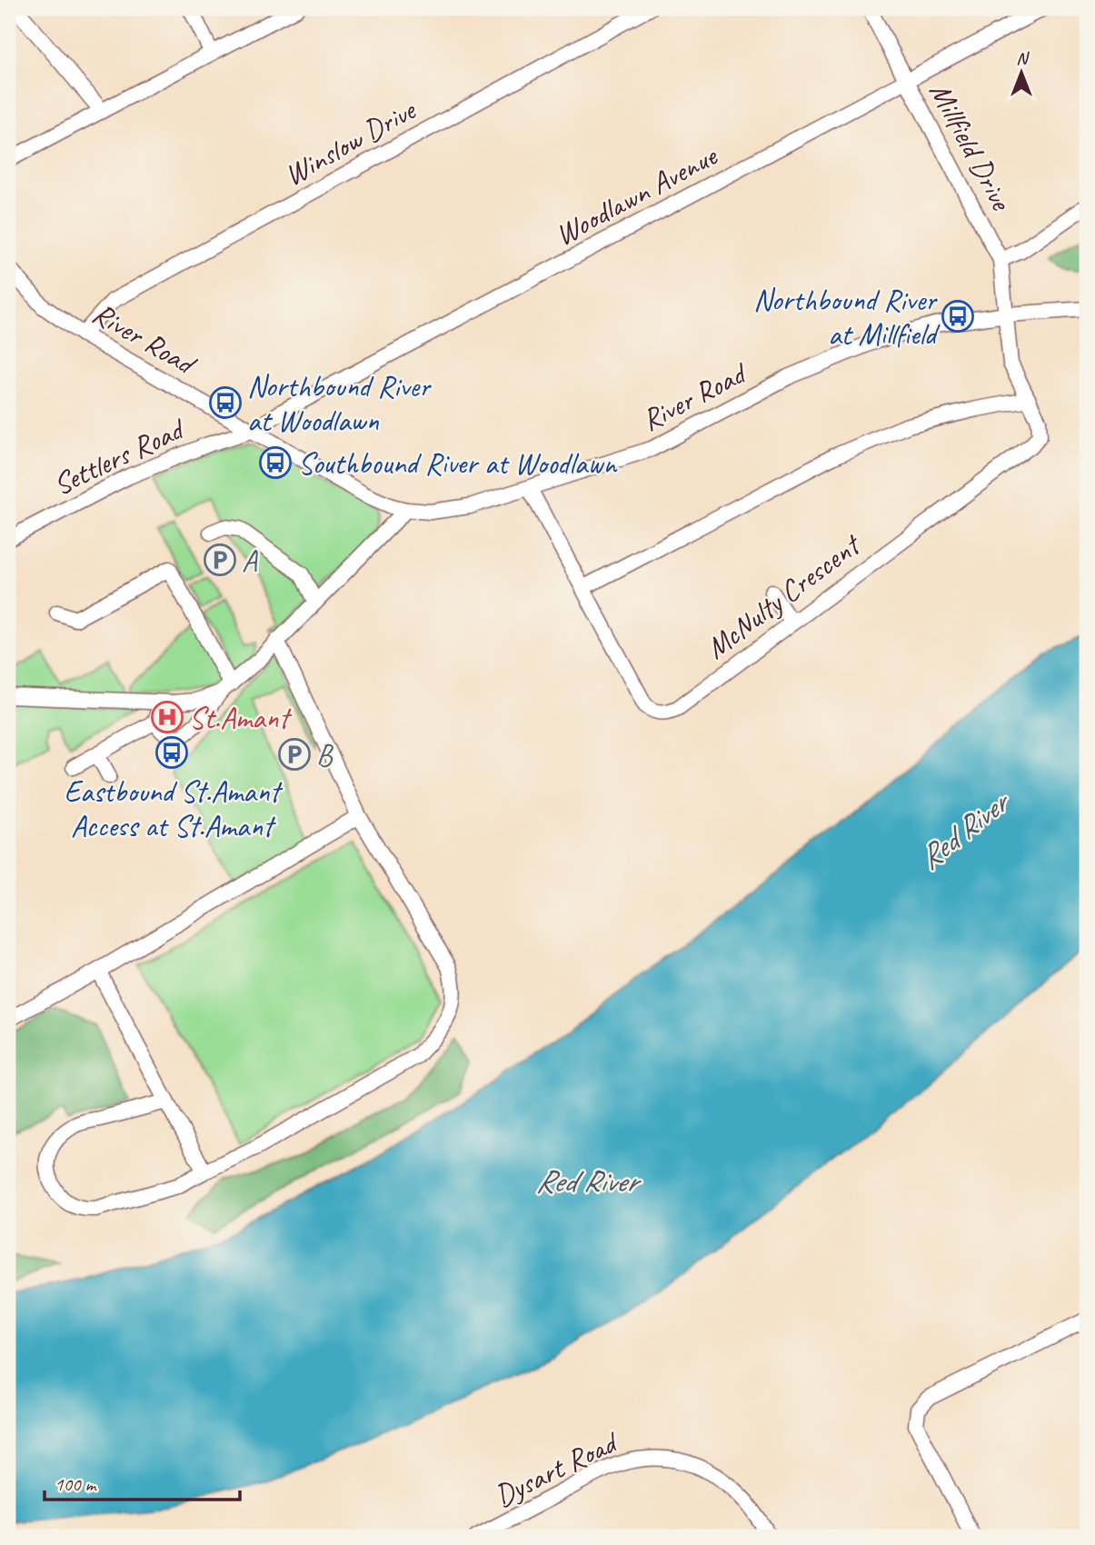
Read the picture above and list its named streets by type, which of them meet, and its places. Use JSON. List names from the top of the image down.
{
  "streets": {
    "street": [
      "Winslow Drive",
      "Millfield Drive",
      "Woodlawn Avenue",
      "River Road",
      "Settlers Road",
      "McNulty Crescent",
      "Dysart Road"
    ]
  },
  "crossings": [
    ["Winslow Drive", "River Road"],
    ["Millfield Drive", "Woodlawn Avenue"],
    ["Millfield Drive", "River Road"],
    ["Millfield Drive", "McNulty Crescent"],
    ["Woodlawn Avenue", "River Road"],
    ["Woodlawn Avenue", "Settlers Road"],
    ["River Road", "Settlers Road"],
    ["River Road", "McNulty Crescent"]
  ],
  "water": ["Red River"],
  "places": {
    "bus stop": [
      "Northbound River at Millfield",
      "Northbound River at Woodlawn",
      "Southbound River at Woodlawn",
      "Eastbound St.Amant Access at St.Amant"
    ],
    "parking": ["A", "B"],
    "hospital": ["St.Amant"]
  },
  "scale_bar": "100 m",
  "north": "top"
}
